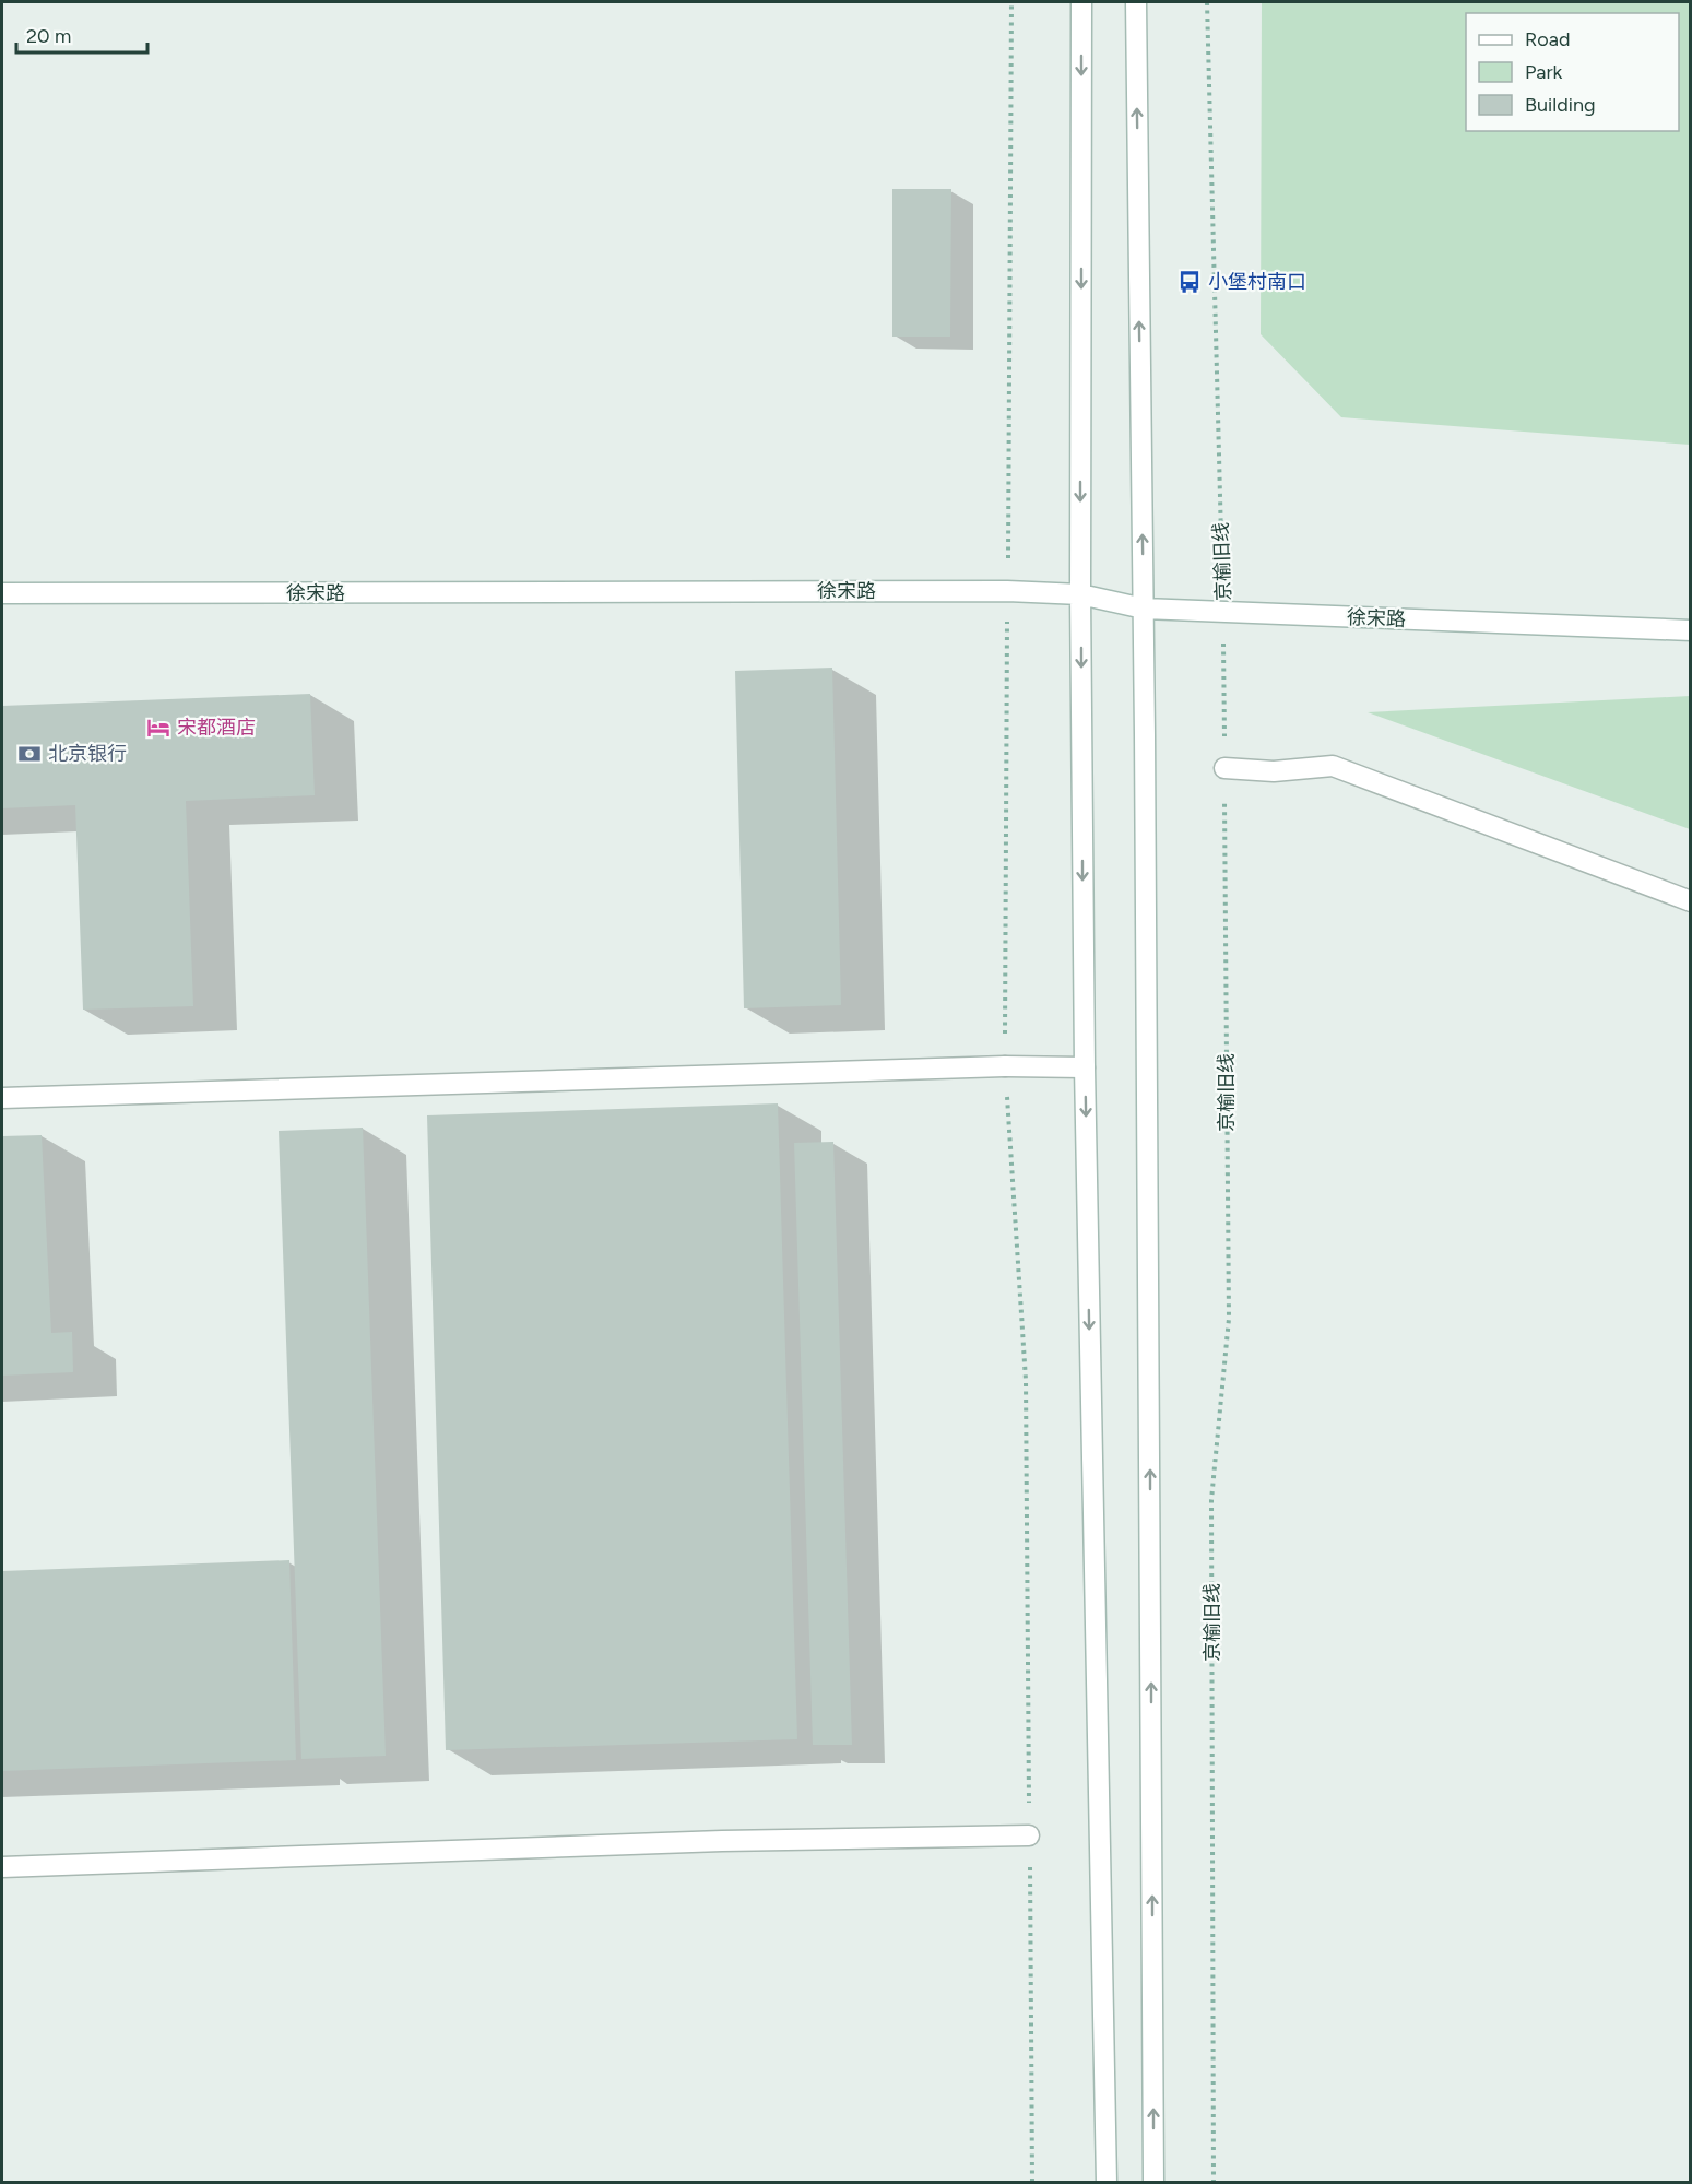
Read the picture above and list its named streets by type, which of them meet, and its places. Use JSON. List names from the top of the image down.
{
  "streets": {
    "main road": ["徐宋路"],
    "path": ["京榆旧线"]
  },
  "crossings": [
    ["京榆旧线", "徐宋路"]
  ],
  "places": {
    "bus stop": ["小堡村南口"],
    "hotel": ["宋都酒店"],
    "bank": ["北京银行"]
  },
  "legend": ["Road", "Park", "Building"],
  "scale_bar": "20 m"
}
